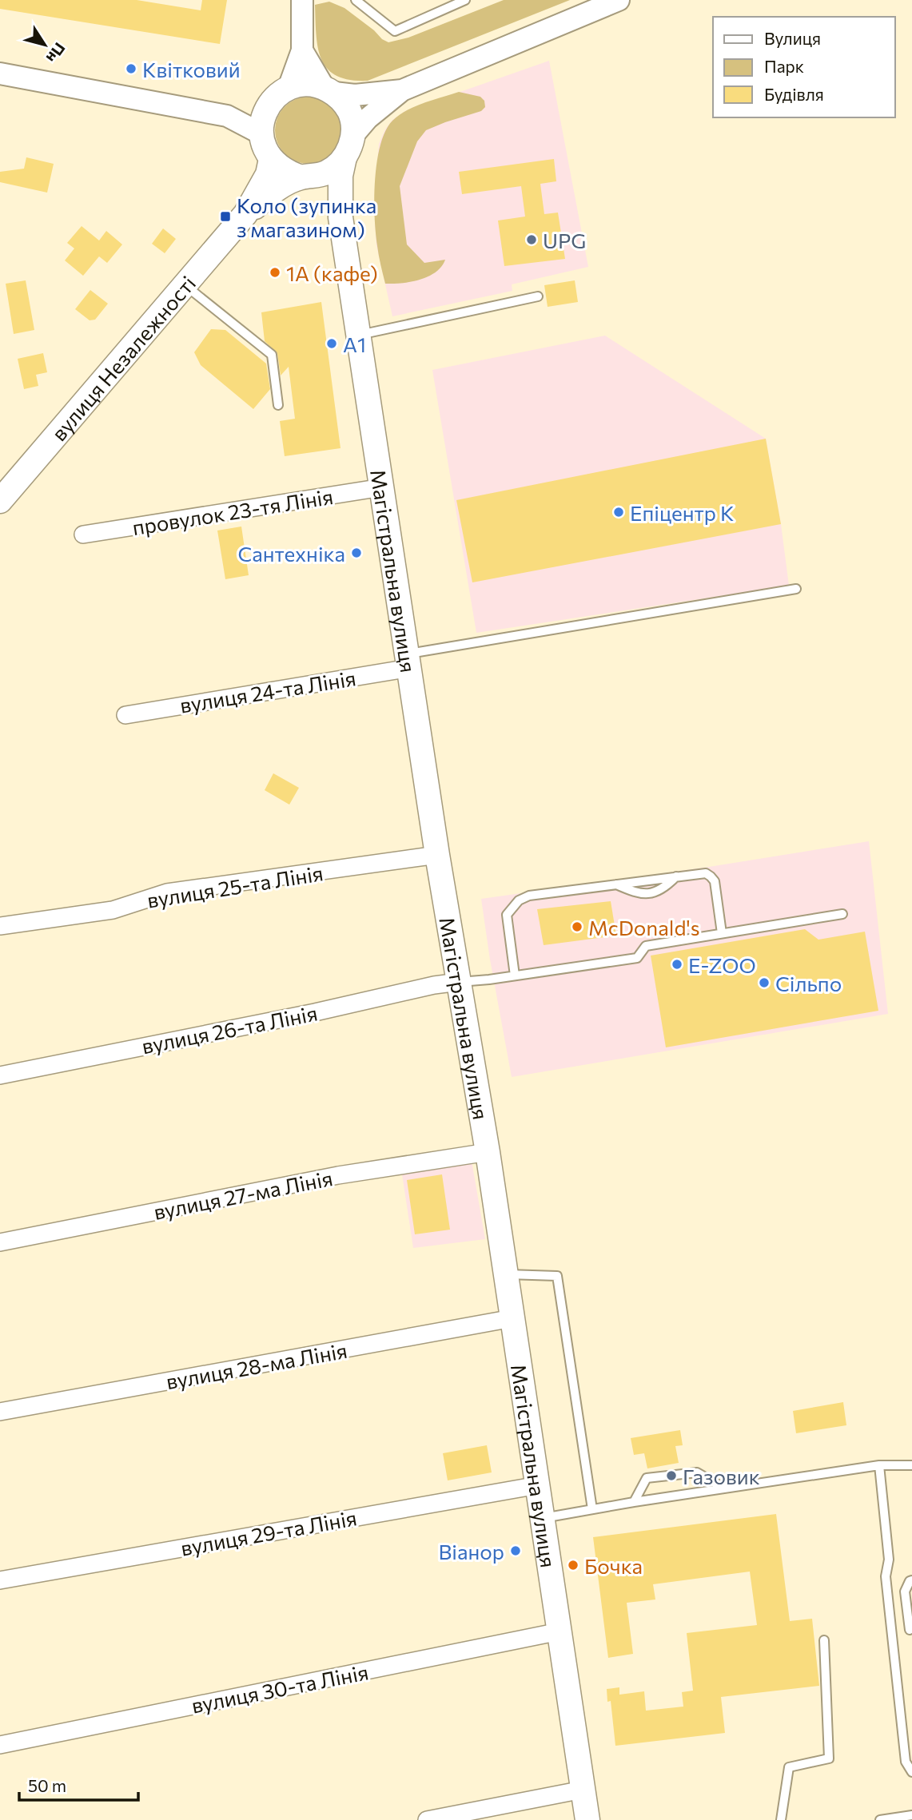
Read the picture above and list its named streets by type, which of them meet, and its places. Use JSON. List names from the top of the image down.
{
  "streets": {
    "main road": ["вулиця Незалежності", "Магістральна вулиця"],
    "street": [
      "провулок 23-тя Лінія",
      "вулиця 24-та Лінія",
      "вулиця 25-та Лінія",
      "вулиця 26-та Лінія",
      "вулиця 27-ма Лінія",
      "вулиця 28-ма Лінія",
      "вулиця 29-та Лінія",
      "вулиця 30-та Лінія"
    ]
  },
  "crossings": [
    ["провулок 23-тя Лінія", "Магістральна вулиця"],
    ["Магістральна вулиця", "вулиця 24-та Лінія"],
    ["Магістральна вулиця", "вулиця 25-та Лінія"],
    ["Магістральна вулиця", "вулиця 26-та Лінія"],
    ["Магістральна вулиця", "вулиця 27-ма Лінія"],
    ["Магістральна вулиця", "вулиця 28-ма Лінія"],
    ["Магістральна вулиця", "вулиця 29-та Лінія"],
    ["Магістральна вулиця", "вулиця 30-та Лінія"]
  ],
  "places": {
    "other": [
      "Квітковий",
      "UPG",
      "1А (кафе)",
      "А1",
      "Епіцентр К",
      "Сантехніка",
      "McDonald's",
      "E-ZOO",
      "Сільпо",
      "Газовик",
      "Віанор",
      "Бочка"
    ],
    "transit": ["Коло (зупинка з магазином)"]
  },
  "legend": ["Вулиця", "Парк", "Будівля"],
  "scale_bar": "50 m",
  "north": "bottom right"
}
